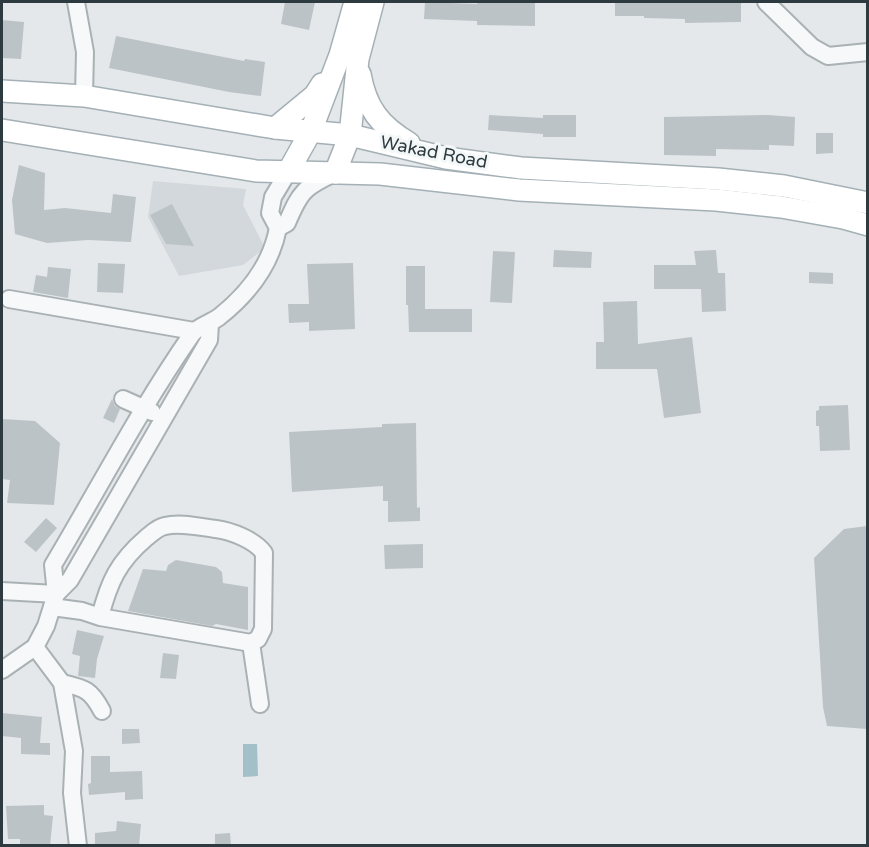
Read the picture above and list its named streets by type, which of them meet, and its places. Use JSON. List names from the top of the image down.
{
  "streets": {
    "main road": ["Wakad Road"]
  }
}
